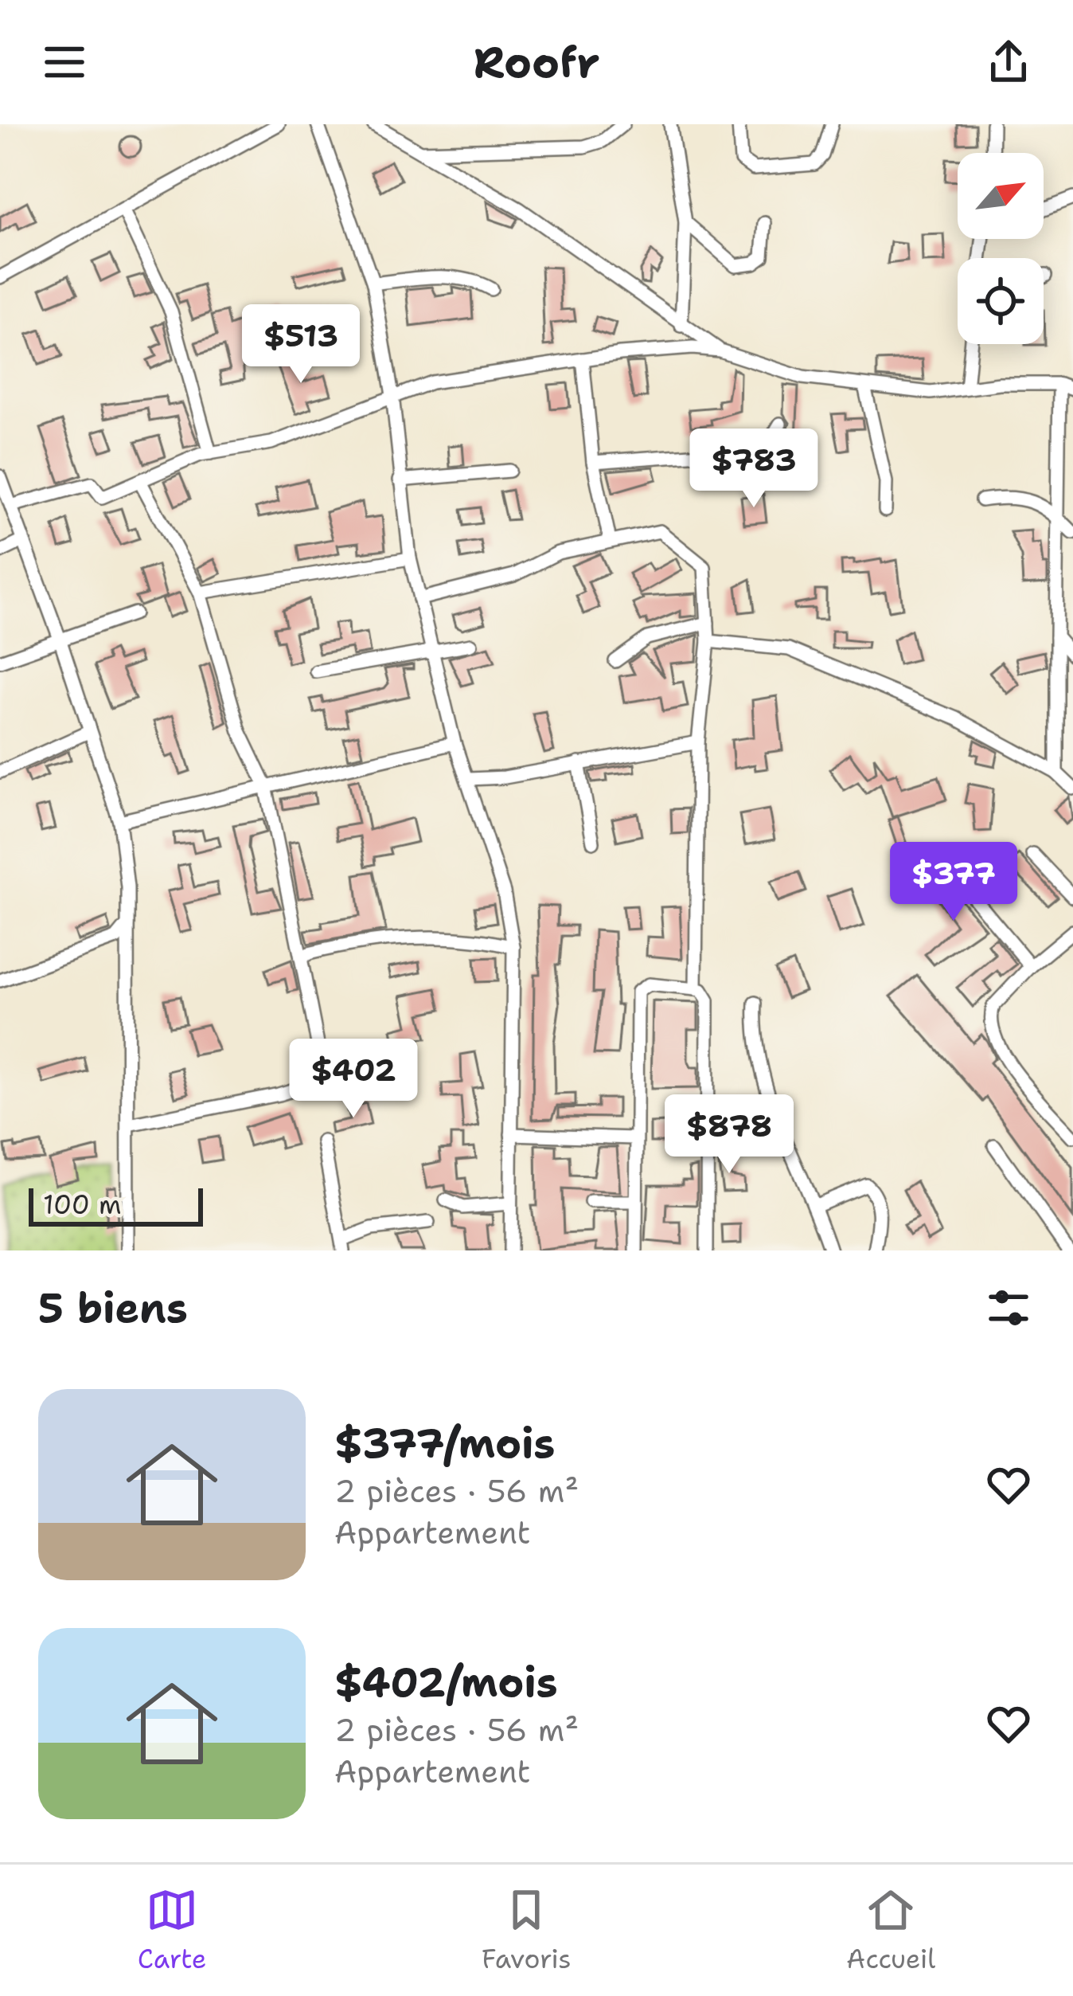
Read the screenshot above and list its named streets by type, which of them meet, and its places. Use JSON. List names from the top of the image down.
{
  "scale_bar": "100 m",
  "north": "top right",
  "page": {
    "header": "Roofr",
    "price": [
      "$513",
      "$783",
      "$377",
      "$402",
      "$878"
    ],
    "scale": "100 m",
    "heading": "5 biens",
    "list": [
      {
        "name": "$377/mois",
        "note": "2 pièces · 56 m² · Appartement"
      },
      {
        "name": "$402/mois",
        "note": "2 pièces · 56 m² · Appartement"
      }
    ],
    "tabs": ["Carte", "Favoris", "Accueil"]
  }
}
